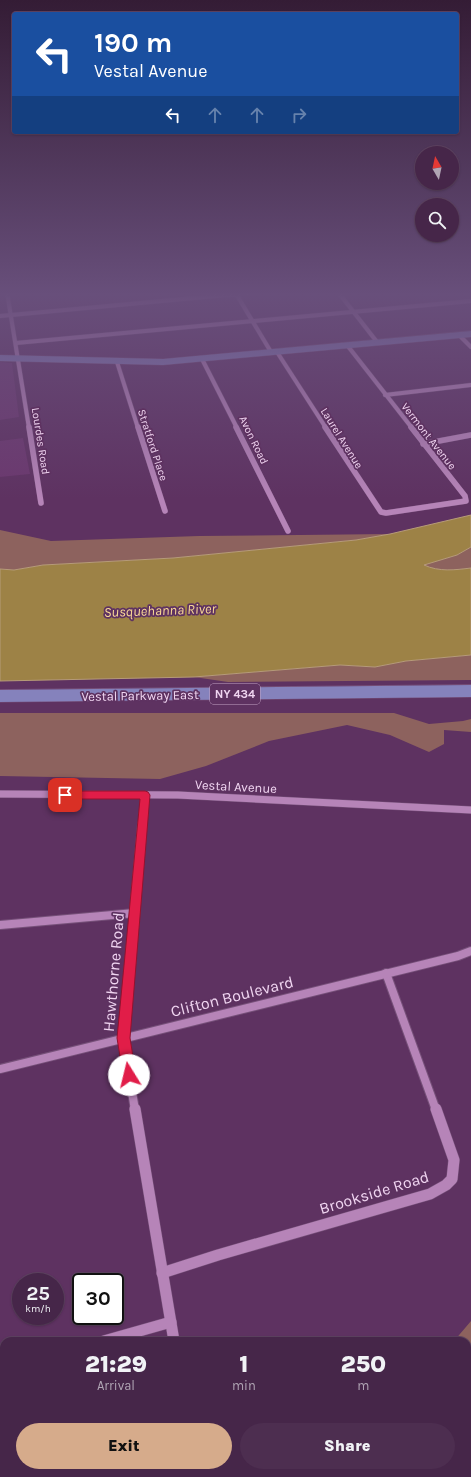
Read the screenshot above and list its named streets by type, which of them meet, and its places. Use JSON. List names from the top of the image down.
{
  "streets": {
    "main road": ["NY 434", "Vestal Parkway East"],
    "street": [
      "Vermont Avenue",
      "Laurel Avenue",
      "Avon Road",
      "Lourdes Road",
      "Stratford Place",
      "Vestal Avenue",
      "Hawthorne Road",
      "Clifton Boulevard",
      "Brookside Road"
    ]
  },
  "crossings": [
    ["Vermont Avenue", "Laurel Avenue"],
    ["Vestal Avenue", "Hawthorne Road"],
    ["Hawthorne Road", "Clifton Boulevard"],
    ["Hawthorne Road", "Brookside Road"],
    ["Clifton Boulevard", "Brookside Road"]
  ],
  "water": ["Susquehanna River"],
  "north": "top",
  "page": {
    "turn": ["190 m", "Vestal Avenue"],
    "speed": "25 km/h",
    "limit": "30",
    "eta": [
      "21:29",
      "Arrival",
      "1",
      "min",
      "250",
      "m"
    ],
    "buttons": ["Exit", "Share"]
  }
}
